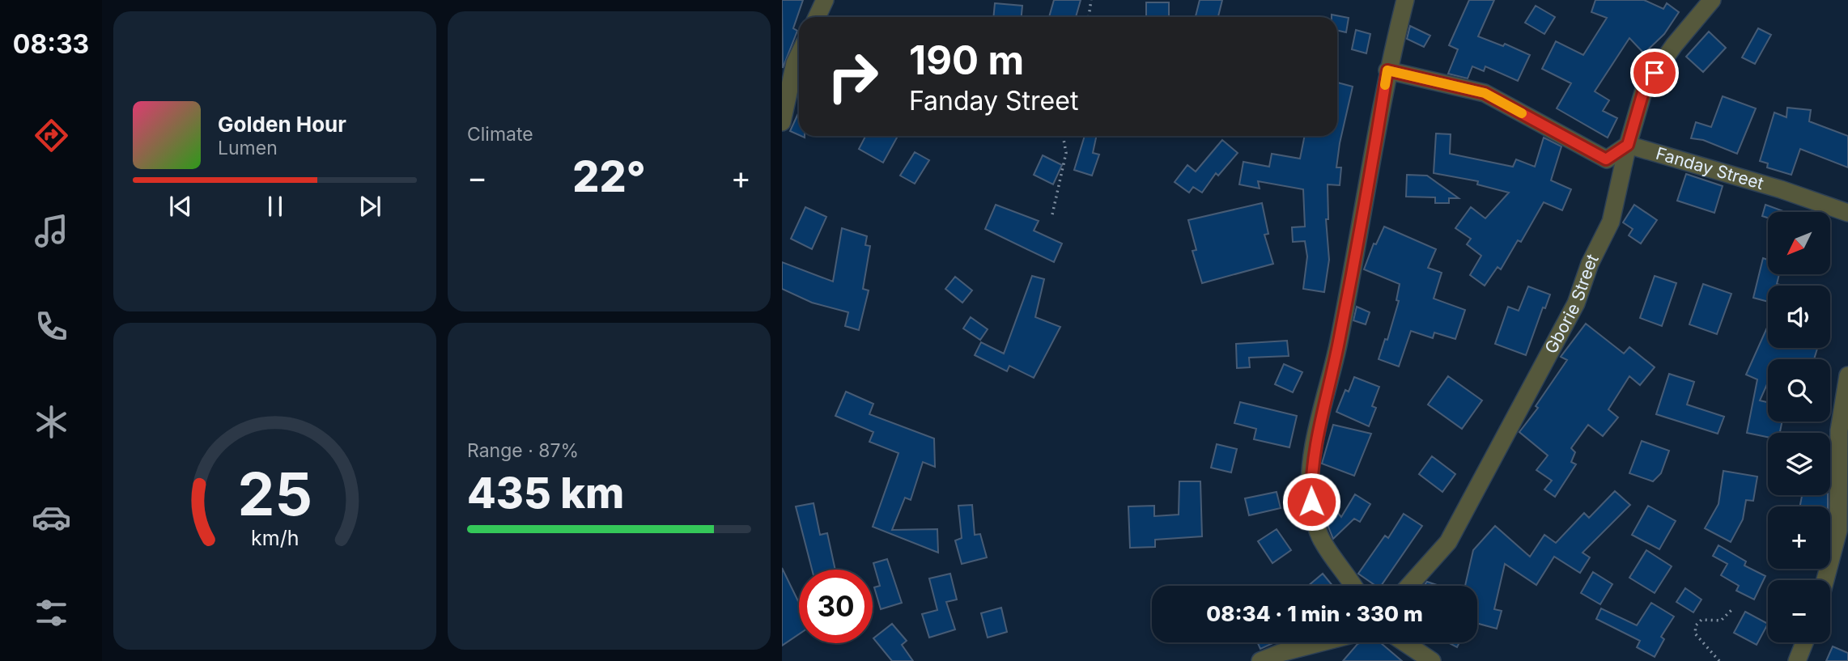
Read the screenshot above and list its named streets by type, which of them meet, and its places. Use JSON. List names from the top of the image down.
{
  "streets": {
    "street": ["Fanday Street", "Gborie Street"]
  },
  "crossings": [
    ["Fanday Street", "Gborie Street"]
  ],
  "north": "bottom left",
  "page": {
    "tabs": "08:33",
    "tile": [
      "Climate",
      ["Range · 87%", "435 km"]
    ],
    "turn": ["190 m", "Fanday Street"],
    "song": ["Golden Hour", "Lumen"],
    "heat": ["−", "22°", "+"],
    "map_buttons": ["+", "−"],
    "limit": "30",
    "trip": "08:34 · 1 min · 330 m",
    "gauge": ["25", "km/h"]
  }
}
